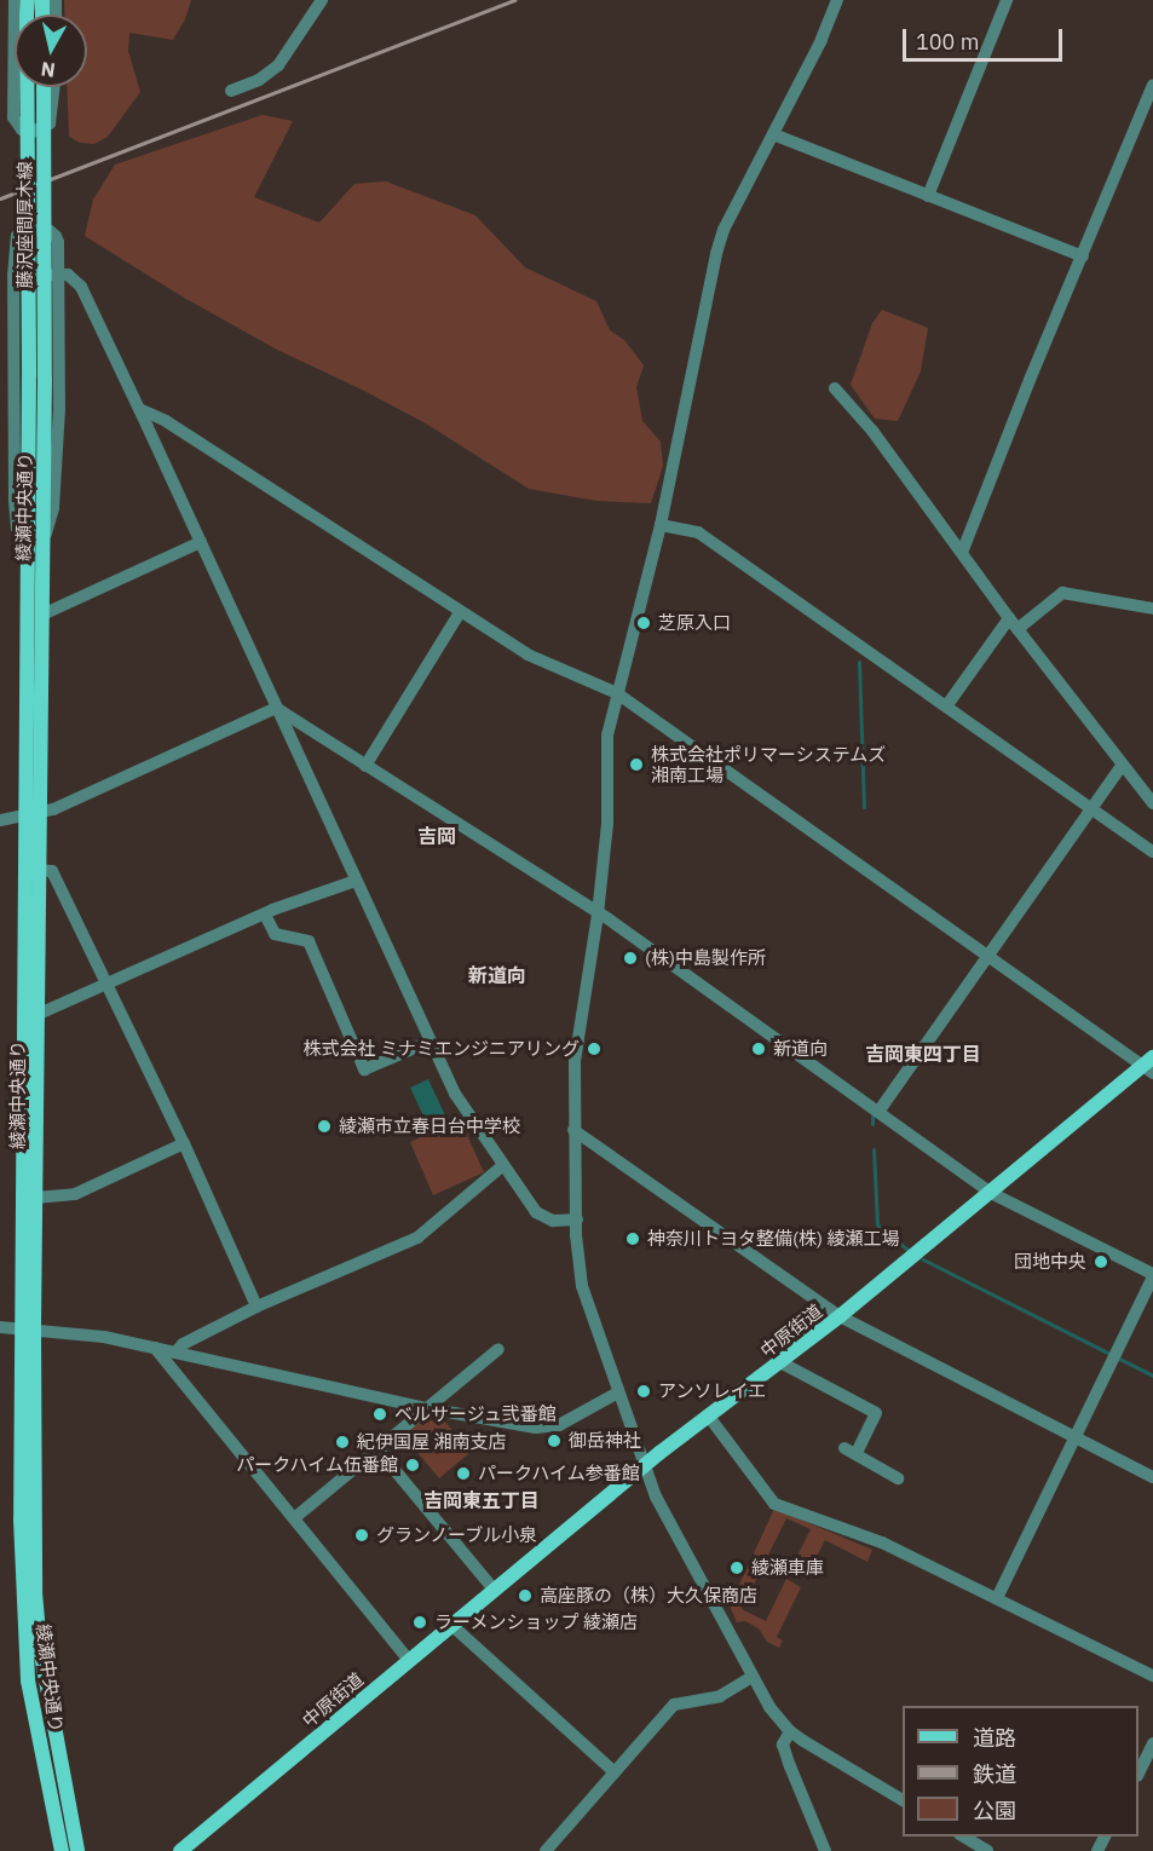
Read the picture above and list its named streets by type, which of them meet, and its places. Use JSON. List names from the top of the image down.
{
  "streets": {
    "main road": ["藤沢座間厚木線", "綾瀬中央通り", "中原街道"]
  },
  "crossings": [
    ["藤沢座間厚木線", "綾瀬中央通り"]
  ],
  "districts": [
    "吉岡",
    "新道向",
    "吉岡東四丁目",
    "吉岡東五丁目"
  ],
  "places": [
    "芝原入口",
    "株式会社ポリマーシステムズ 湘南工場",
    "(株)中島製作所",
    "株式会社 ミナミエンジニアリング",
    "新道向",
    "綾瀬市立春日台中学校",
    "神奈川トヨタ整備(株) 綾瀬工場",
    "団地中央",
    "アンソレイエ",
    "ベルサージュ弐番館",
    "御岳神社",
    "紀伊国屋 湘南支店",
    "パークハイム伍番館",
    "パークハイム参番館",
    "グランノーブル小泉",
    "綾瀬車庫",
    "高座豚の（株）大久保商店",
    "ラーメンショップ 綾瀬店"
  ],
  "legend": ["道路", "鉄道", "公園"],
  "scale_bar": "100 m",
  "north": "bottom"
}
